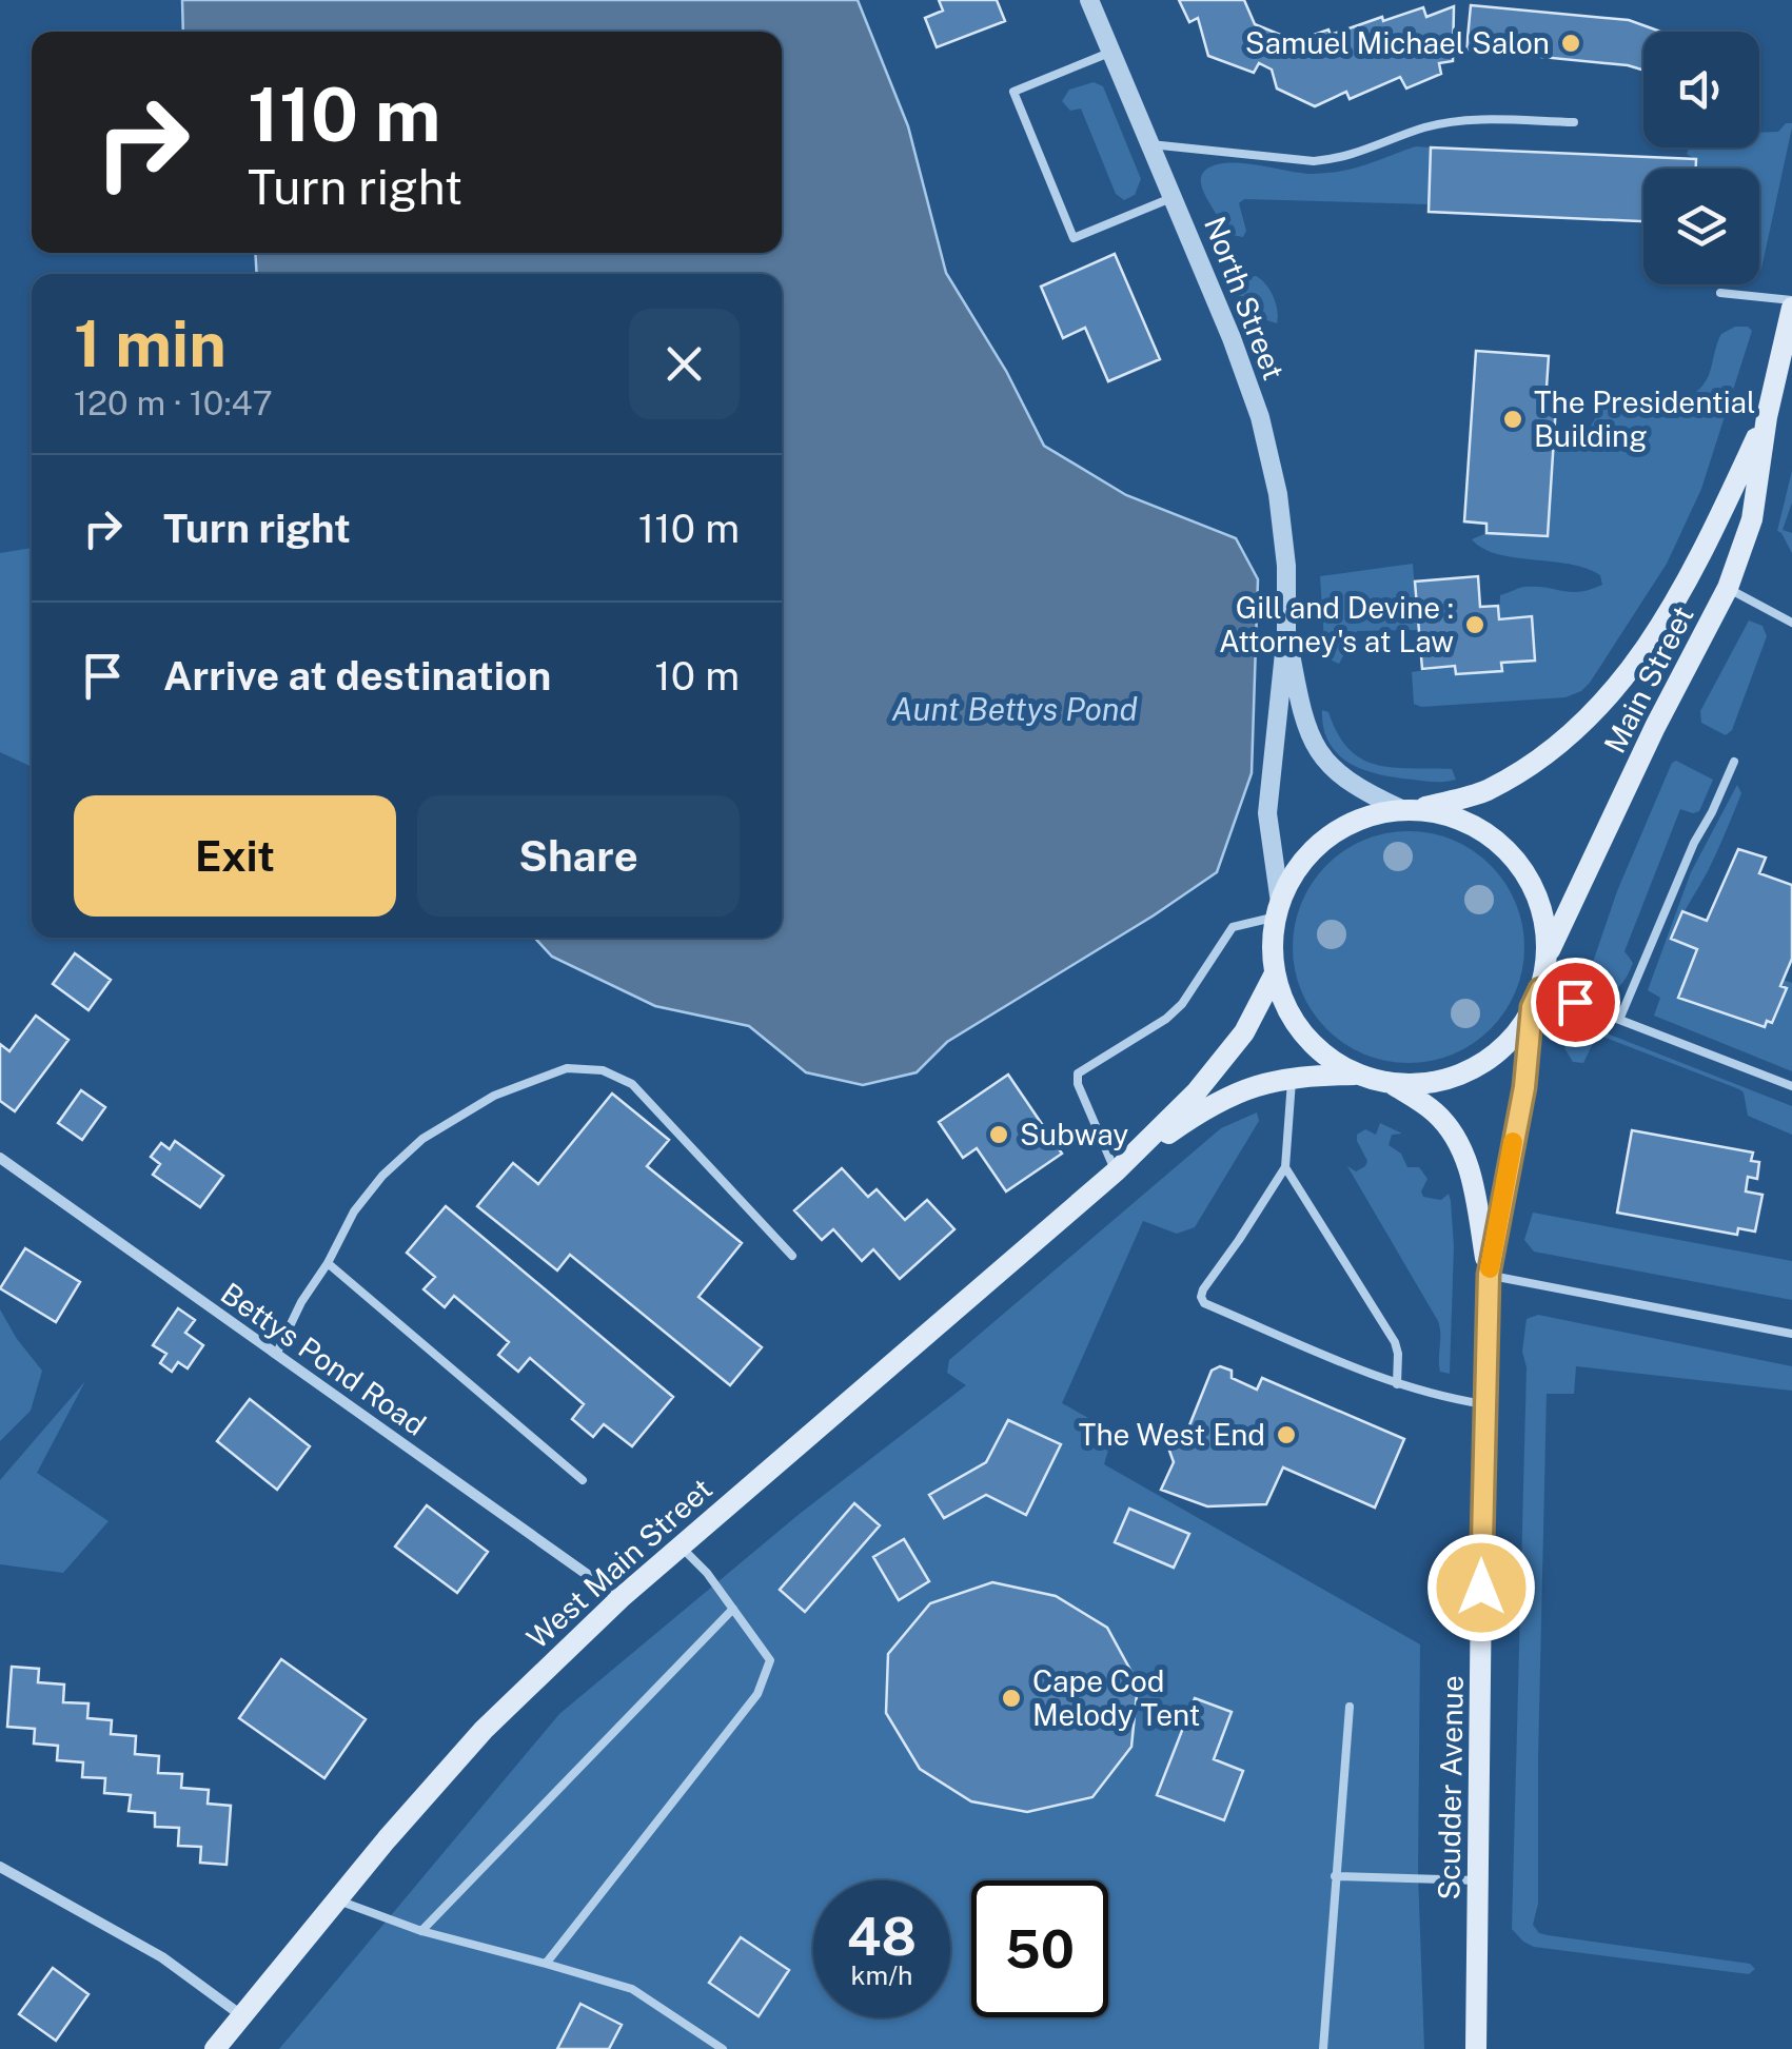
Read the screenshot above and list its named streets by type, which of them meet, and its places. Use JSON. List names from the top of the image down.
{
  "streets": {
    "main road": ["Main Street", "West Main Street", "Scudder Avenue"],
    "street": ["North Street", "Bettys Pond Road"]
  },
  "crossings": [
    ["North Street", "Main Street"],
    ["North Street", "West Main Street"],
    ["North Street", "Scudder Avenue"],
    ["Main Street", "West Main Street"],
    ["Main Street", "Scudder Avenue"],
    ["Bettys Pond Road", "West Main Street"],
    ["West Main Street", "Scudder Avenue"]
  ],
  "water": ["Aunt Bettys Pond"],
  "places": [
    "Samuel Michael Salon",
    "The Presidential Building",
    "Gill and Devine : Attorney's at Law",
    "Subway",
    "The West End",
    "Cape Cod Melody Tent"
  ],
  "page": {
    "turn": ["110 m", "Turn right"],
    "heading": ["1 min", "120 m · 10:47"],
    "list": [
      {
        "name": "Turn right",
        "value": "110 m"
      },
      {
        "name": "Arrive at destination",
        "value": "10 m"
      }
    ],
    "buttons": ["Exit", "Share"],
    "speed": "48 km/h",
    "limit": "50"
  }
}
